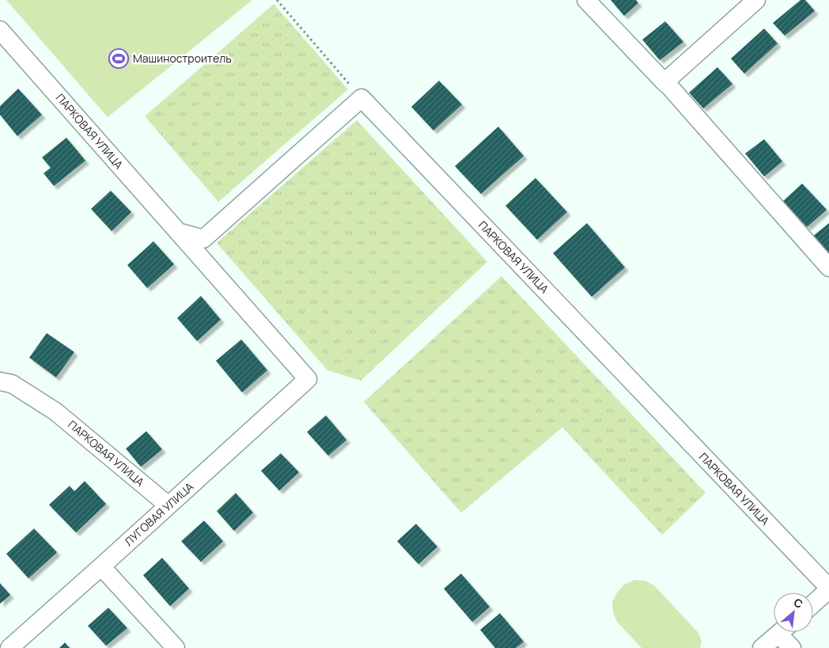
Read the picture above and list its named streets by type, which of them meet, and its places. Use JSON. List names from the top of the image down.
{
  "streets": {
    "street": ["ПАРКОВАЯ УЛИЦА", "ЛУГОВАЯ УЛИЦА"]
  },
  "crossings": [
    ["ПАРКОВАЯ УЛИЦА", "ЛУГОВАЯ УЛИЦА"]
  ],
  "places": {
    "sports": ["Машиностроитель"]
  },
  "north": "top right"
}
